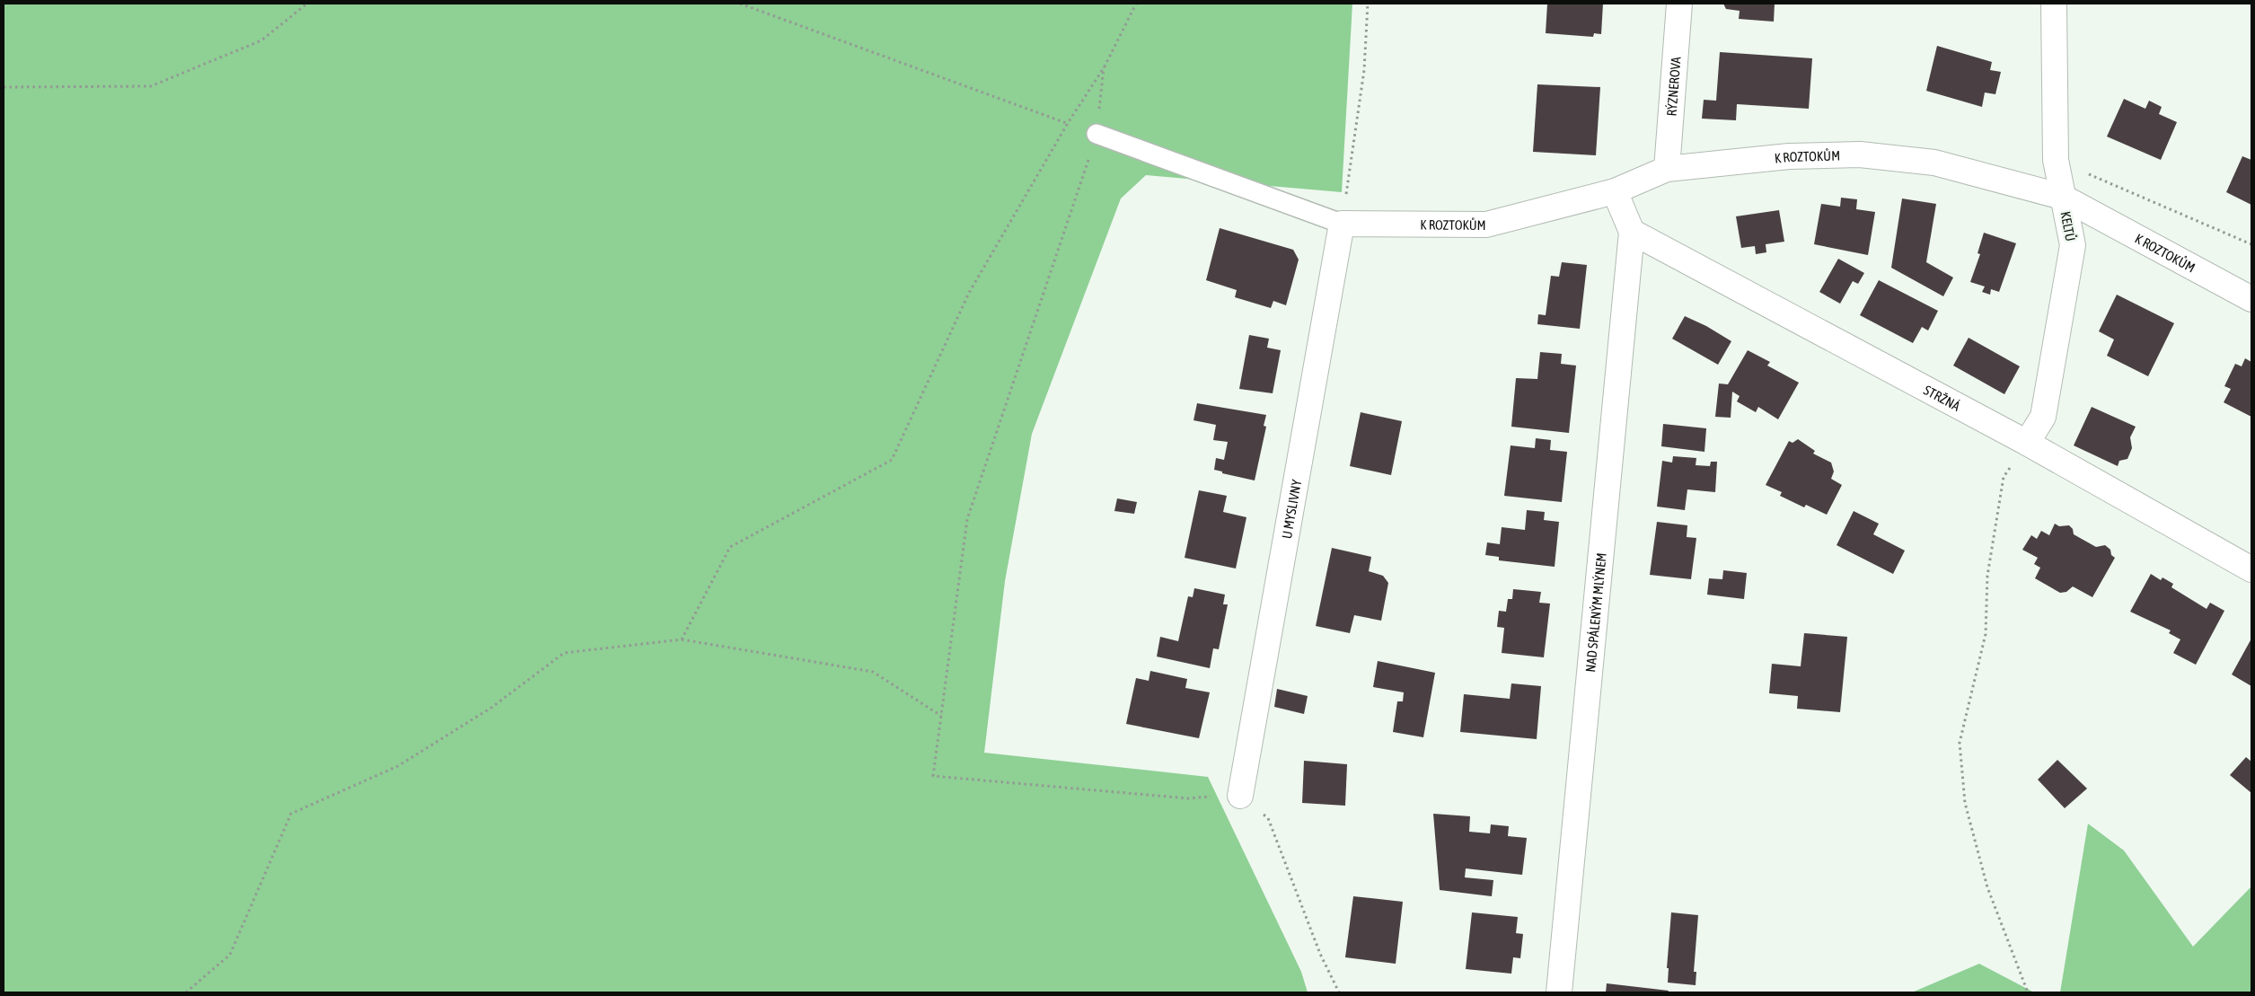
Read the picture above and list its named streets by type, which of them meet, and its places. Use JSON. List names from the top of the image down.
{
  "streets": {
    "street": [
      "RÝZNEROVA",
      "K ROZTOKŮM",
      "KELTŮ",
      "STRŽNÁ",
      "U MYSLIVNY",
      "NAD SPÁLENÝM MLÝNEM"
    ]
  },
  "crossings": [
    ["RÝZNEROVA", "K ROZTOKŮM"],
    ["K ROZTOKŮM", "KELTŮ"],
    ["K ROZTOKŮM", "U MYSLIVNY"],
    ["KELTŮ", "STRŽNÁ"],
    ["STRŽNÁ", "NAD SPÁLENÝM MLÝNEM"]
  ]
}
